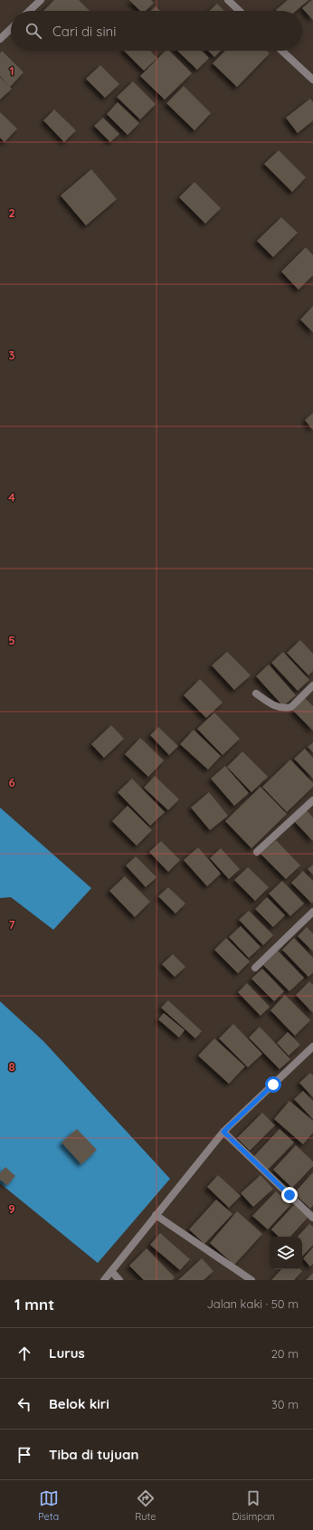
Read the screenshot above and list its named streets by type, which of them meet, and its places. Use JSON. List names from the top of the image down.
{
  "page": {
    "search": "Cari di sini",
    "heading": ["1 mnt", "Jalan kaki · 50 m"],
    "list": [
      ["Lurus", "20 m"],
      ["Belok kiri", "30 m"],
      "Tiba di tujuan"
    ],
    "nav": ["Peta", "Rute", "Disimpan"]
  },
  "grid": {
    "rows": [
      "1",
      "2",
      "3",
      "4",
      "5",
      "6",
      "7",
      "8",
      "9"
    ]
  }
}
